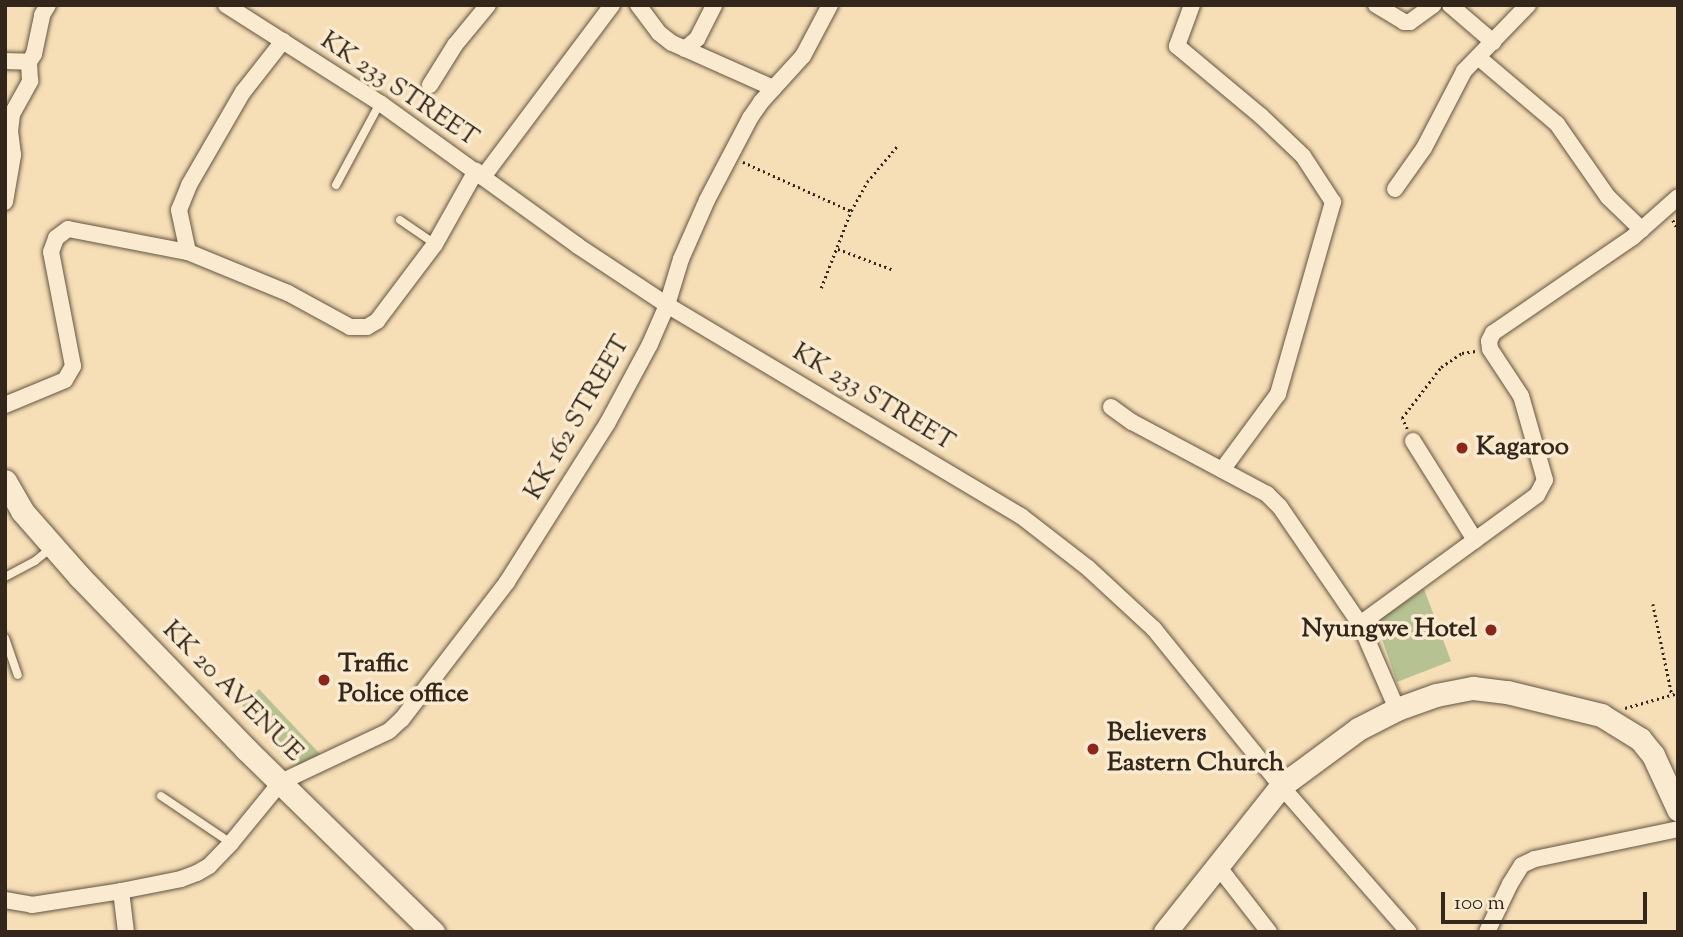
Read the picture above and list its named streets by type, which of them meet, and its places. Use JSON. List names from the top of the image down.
{
  "streets": {
    "main road": ["KK 20 AVENUE"],
    "street": ["KK 233 STREET", "KK 162 STREET"]
  },
  "crossings": [
    ["KK 233 STREET", "KK 162 STREET"],
    ["KK 162 STREET", "KK 20 AVENUE"]
  ],
  "places": [
    "Kagaroo",
    "Nyungwe Hotel",
    "Traffic Police office",
    "Believers Eastern Church"
  ],
  "scale_bar": "100 m"
}
